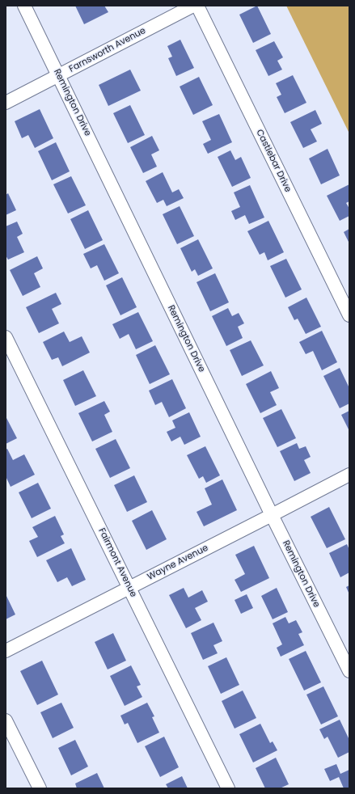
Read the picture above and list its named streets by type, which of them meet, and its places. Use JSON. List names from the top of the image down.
{
  "streets": {
    "street": [
      "Farnsworth Avenue",
      "Remington Drive",
      "Castlebar Drive",
      "Fairmont Avenue",
      "Wayne Avenue"
    ]
  },
  "crossings": [
    ["Farnsworth Avenue", "Remington Drive"],
    ["Remington Drive", "Wayne Avenue"],
    ["Fairmont Avenue", "Wayne Avenue"]
  ]
}
